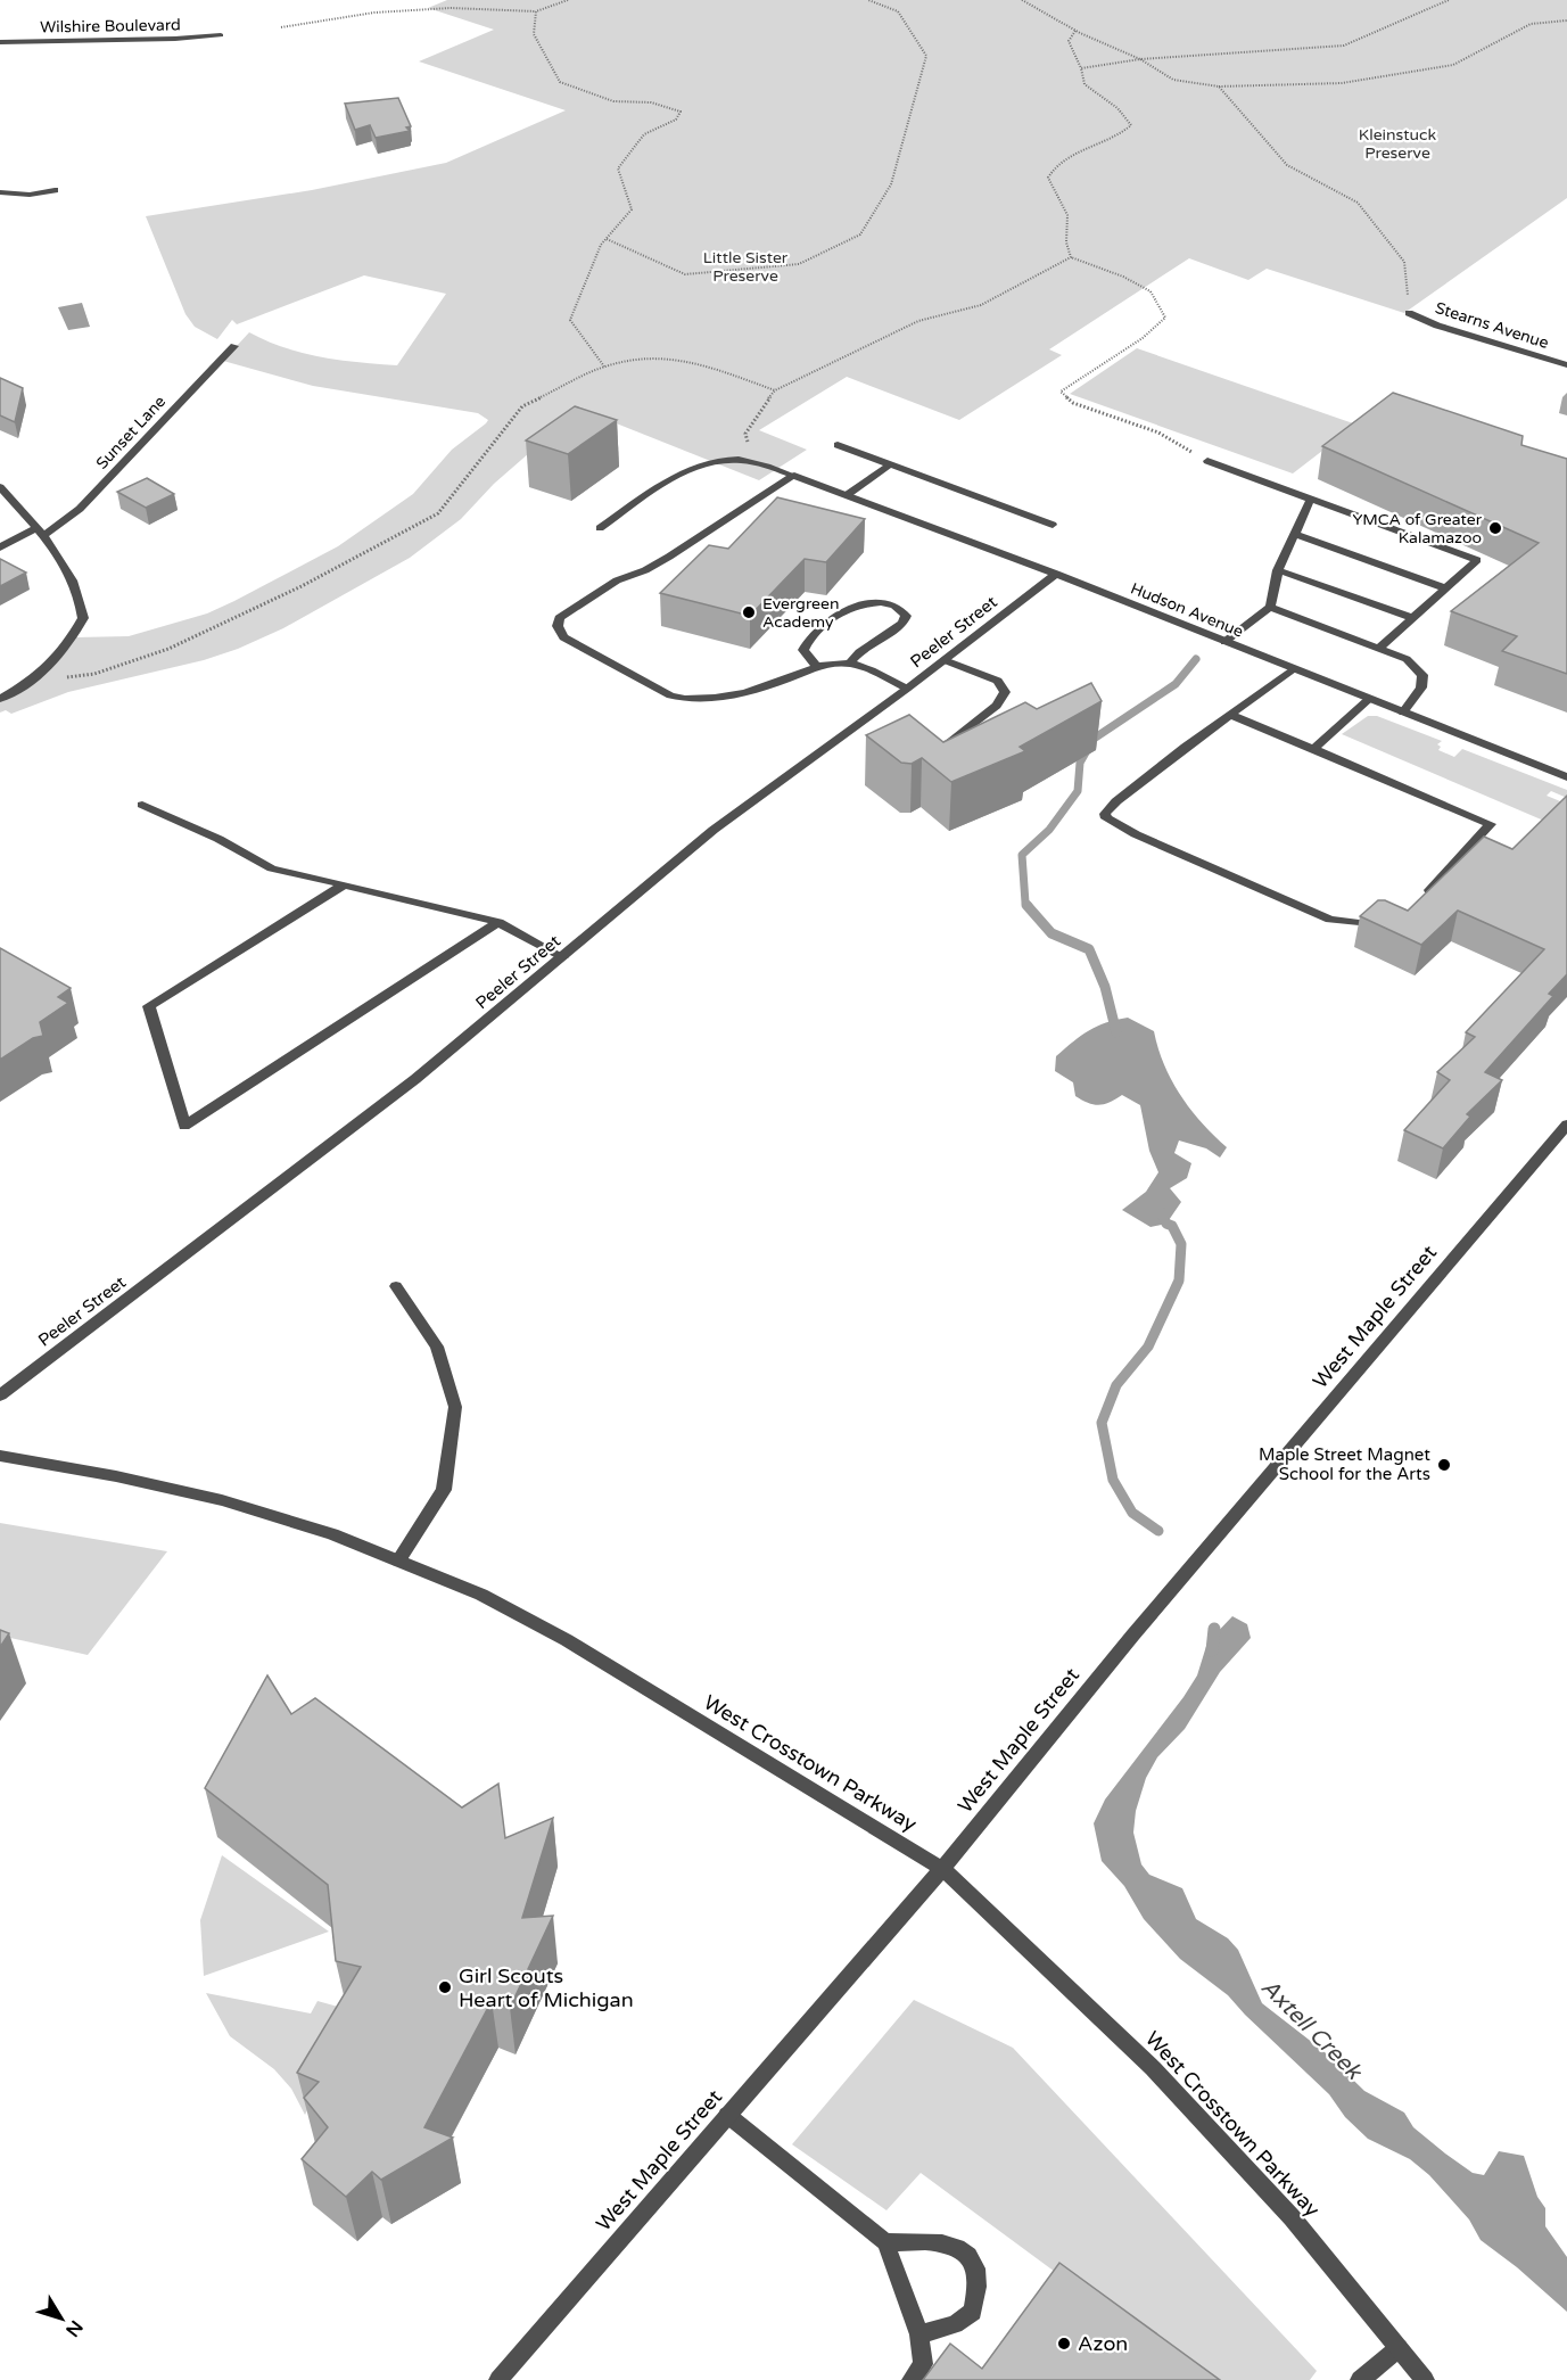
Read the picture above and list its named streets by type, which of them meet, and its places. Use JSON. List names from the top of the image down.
{
  "streets": {
    "street": [
      "Wilshire Boulevard",
      "Stearns Avenue",
      "Sunset Lane",
      "Hudson Avenue",
      "Peeler Street",
      "West Maple Street",
      "West Crosstown Parkway"
    ]
  },
  "crossings": [
    ["Hudson Avenue", "Peeler Street"],
    ["West Maple Street", "West Crosstown Parkway"]
  ],
  "water": ["Axtell Creek"],
  "parks": ["Kleinstuck Preserve", "Little Sister Preserve"],
  "places": [
    "YMCA of Greater Kalamazoo",
    "Evergreen Academy",
    "Maple Street Magnet School for the Arts",
    "Girl Scouts Heart of Michigan",
    "Azon"
  ],
  "north": "bottom right"
}
